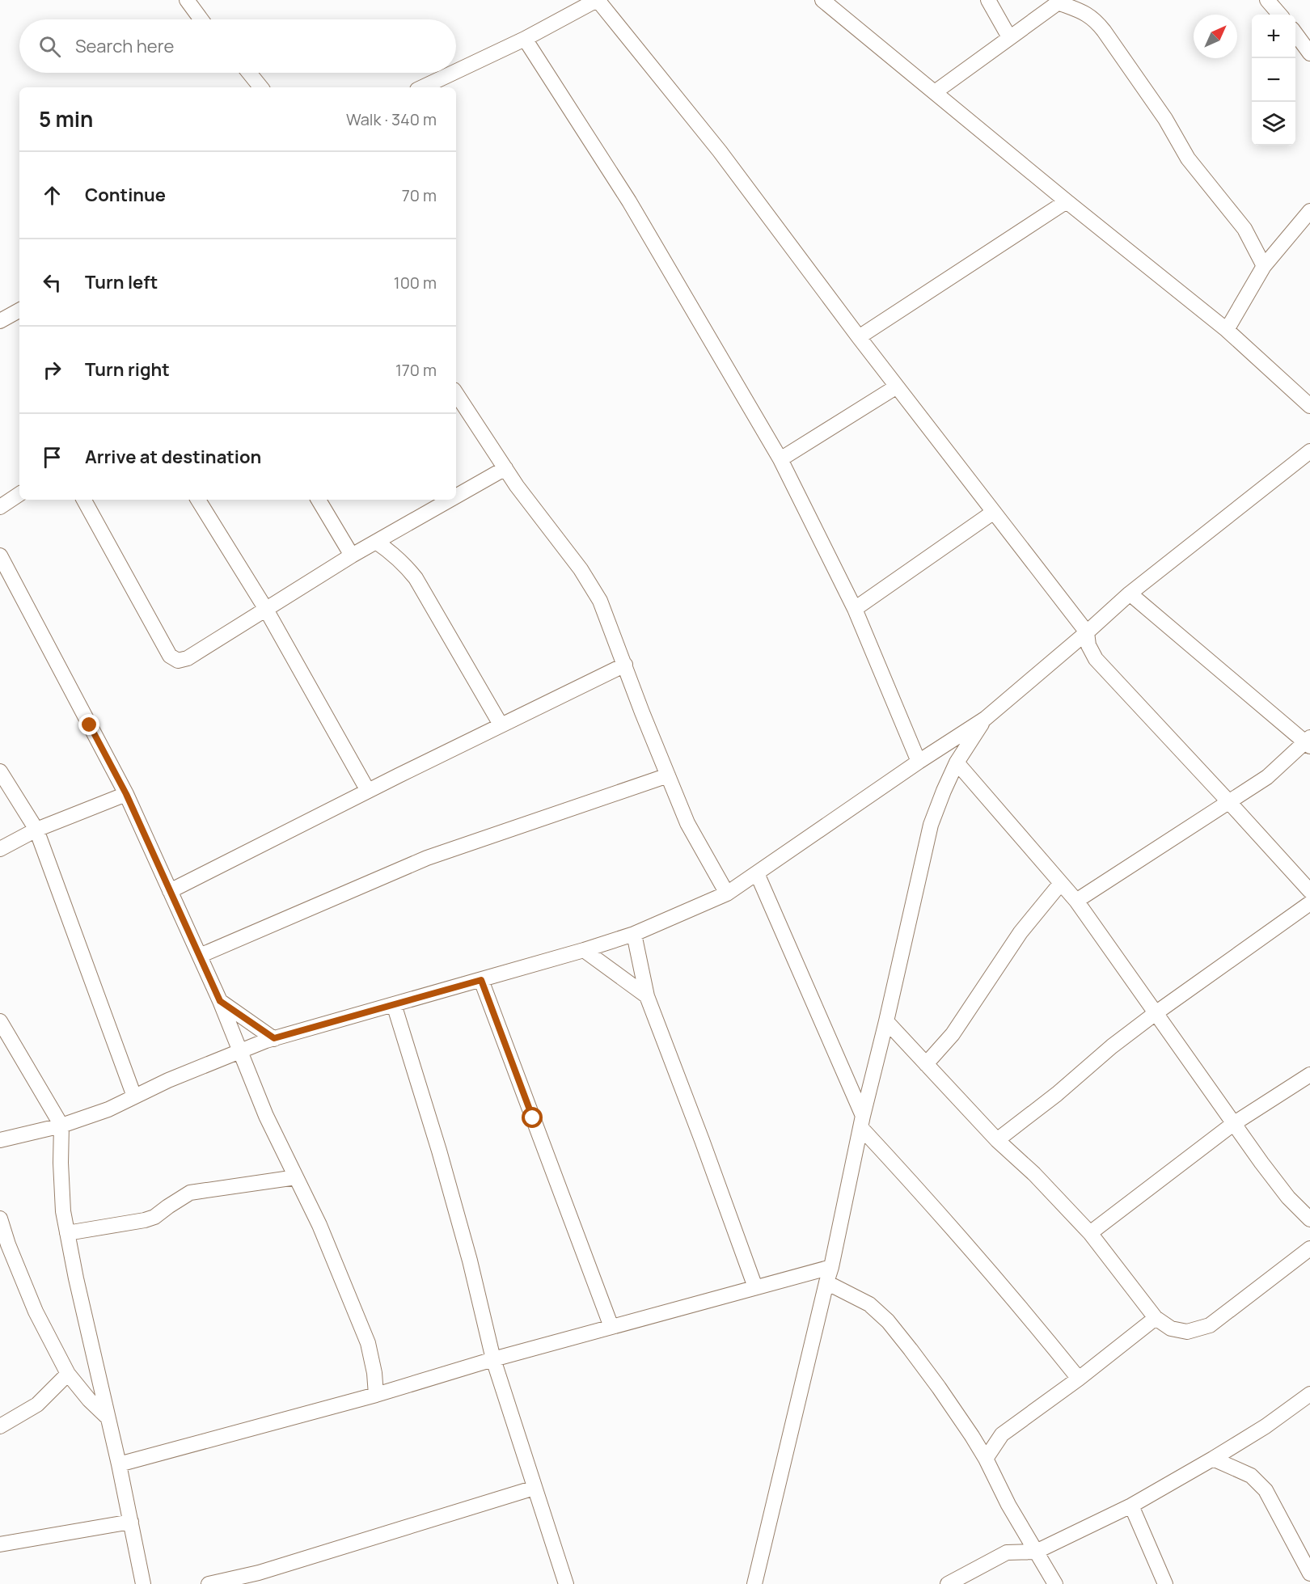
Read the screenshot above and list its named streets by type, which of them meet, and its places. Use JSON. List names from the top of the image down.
{
  "north": "top right",
  "page": {
    "map_buttons": ["+", "−"],
    "search": "Search here",
    "heading": ["5 min", "Walk · 340 m"],
    "list": [
      ["Continue", "70 m"],
      ["Turn left", "100 m"],
      ["Turn right", "170 m"],
      "Arrive at destination"
    ]
  }
}
